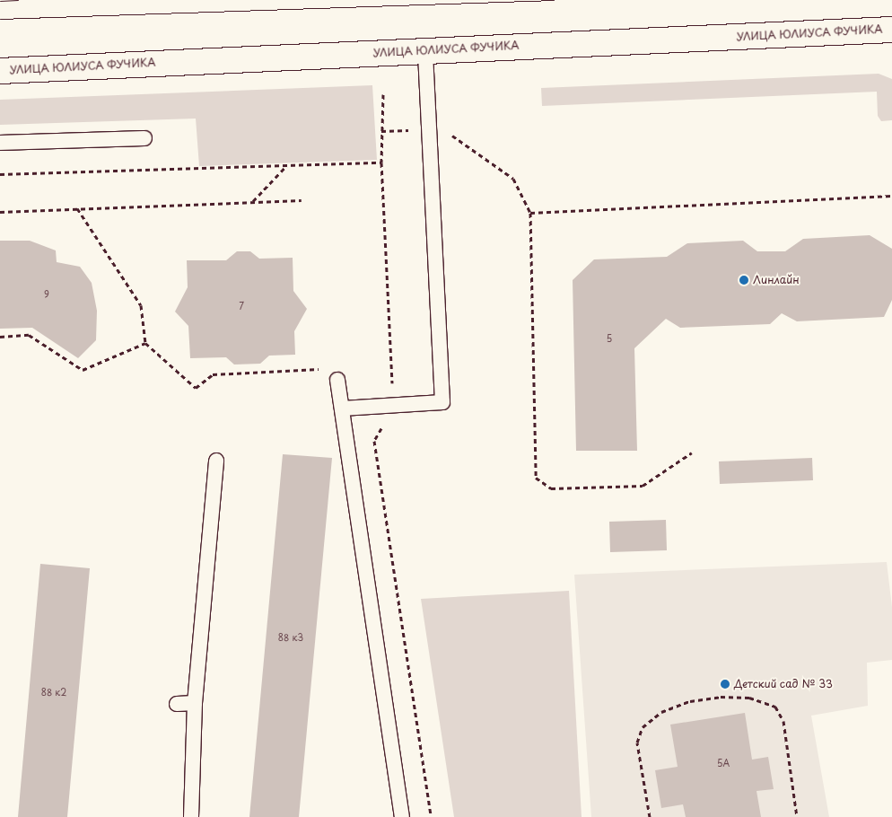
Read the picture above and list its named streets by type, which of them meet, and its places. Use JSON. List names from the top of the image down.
{
  "streets": {
    "street": ["УЛИЦА ЮЛИУСА ФУЧИКА"]
  },
  "places": ["Линлайн", "Детский сад № 33"],
  "house_numbers": [
    "9",
    "7",
    "5",
    "88 к3",
    "88 к2",
    "5А"
  ]
}
